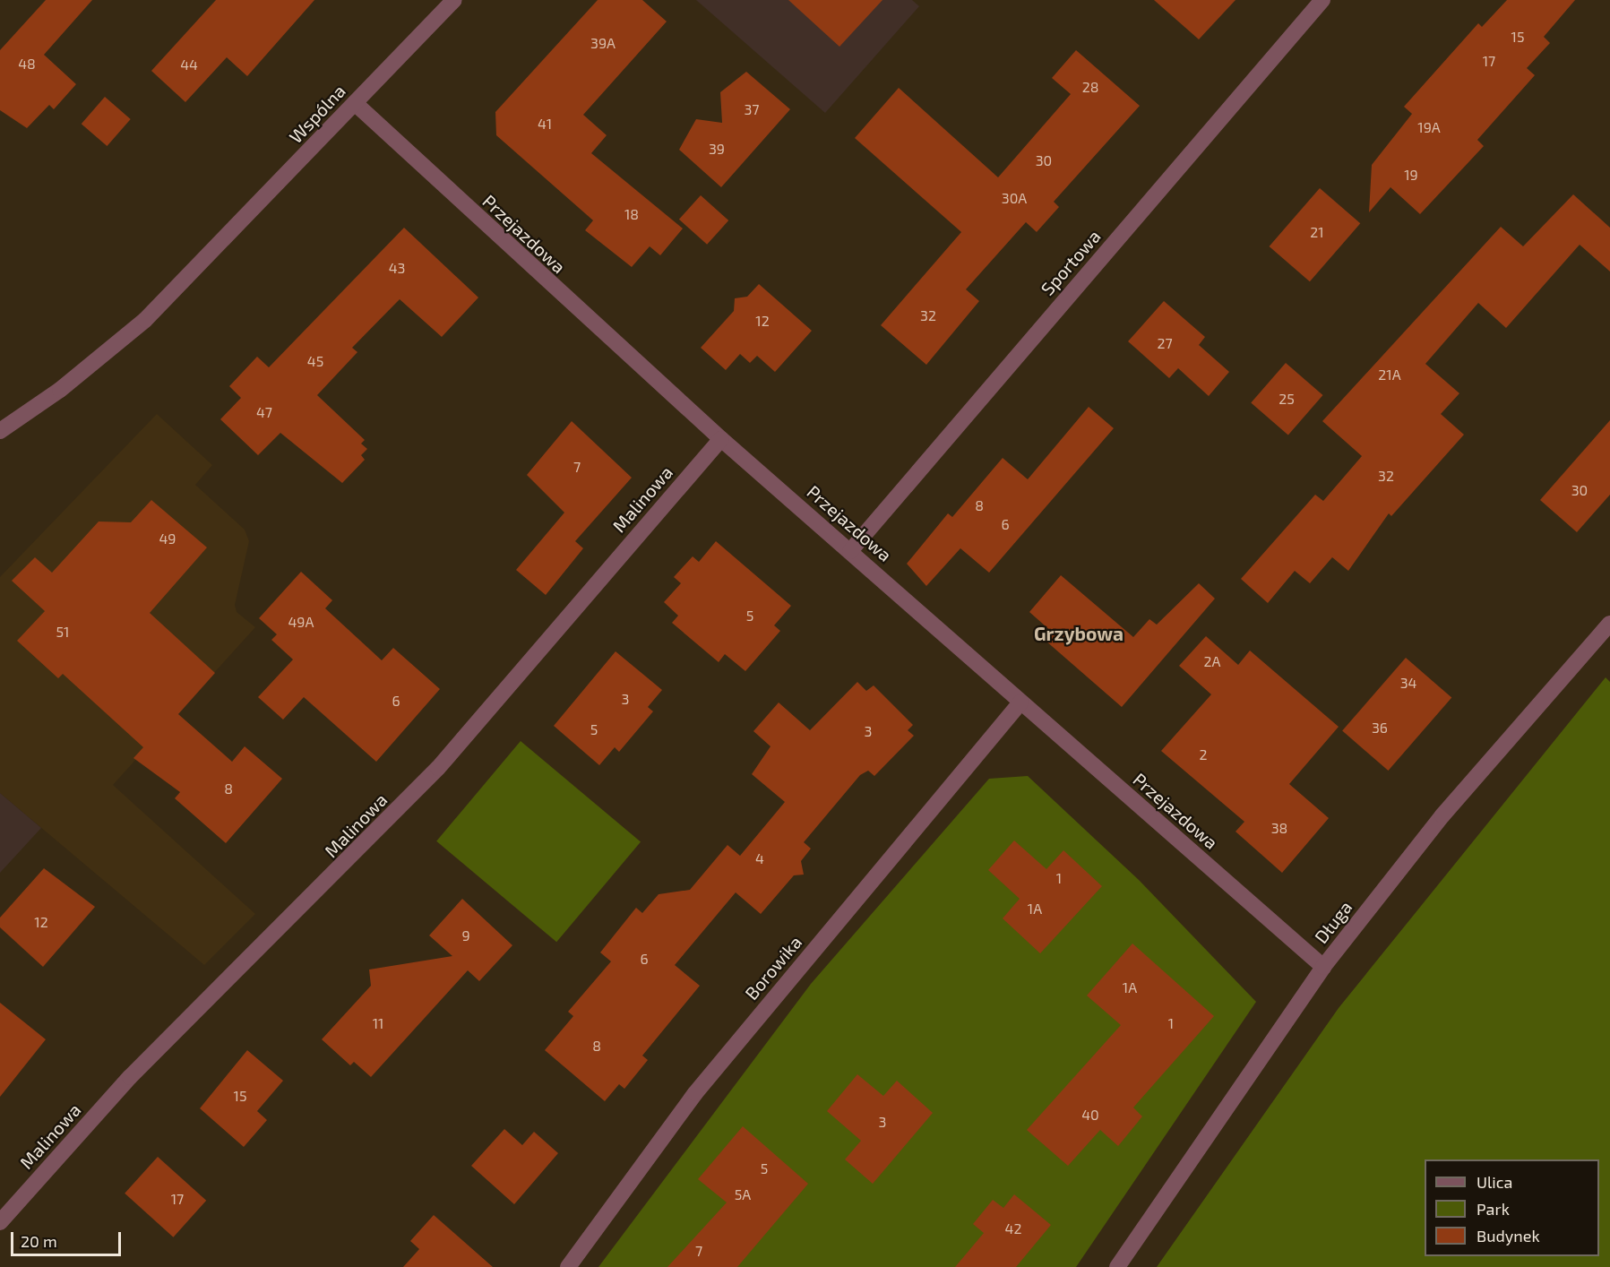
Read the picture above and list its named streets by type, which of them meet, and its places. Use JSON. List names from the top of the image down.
{
  "streets": {
    "street": [
      "Wspólna",
      "Przejazdowa",
      "Sportowa",
      "Malinowa",
      "Długa",
      "Borowika"
    ]
  },
  "crossings": [
    ["Wspólna", "Przejazdowa"],
    ["Przejazdowa", "Sportowa"],
    ["Przejazdowa", "Malinowa"],
    ["Przejazdowa", "Długa"],
    ["Przejazdowa", "Borowika"]
  ],
  "districts": ["Grzybowa"],
  "house_numbers": [
    "15",
    "39A",
    "17",
    "48",
    "44",
    "28",
    "37",
    "41",
    "19A",
    "39",
    "30",
    "19",
    "30A",
    "18",
    "21",
    "43",
    "32",
    "12",
    "27",
    "45",
    "21A",
    "25",
    "47",
    "7",
    "32",
    "30",
    "8",
    "6",
    "49",
    "5",
    "49A",
    "51",
    "2A",
    "34",
    "3",
    "6",
    "36",
    "5",
    "3",
    "2",
    "8",
    "38",
    "4",
    "1",
    "1A",
    "12",
    "9",
    "6",
    "1A",
    "11",
    "1",
    "8",
    "15",
    "40",
    "3",
    "5",
    "5A",
    "17",
    "42",
    "7"
  ],
  "legend": ["Ulica", "Park", "Budynek"],
  "scale_bar": "20 m"
}
